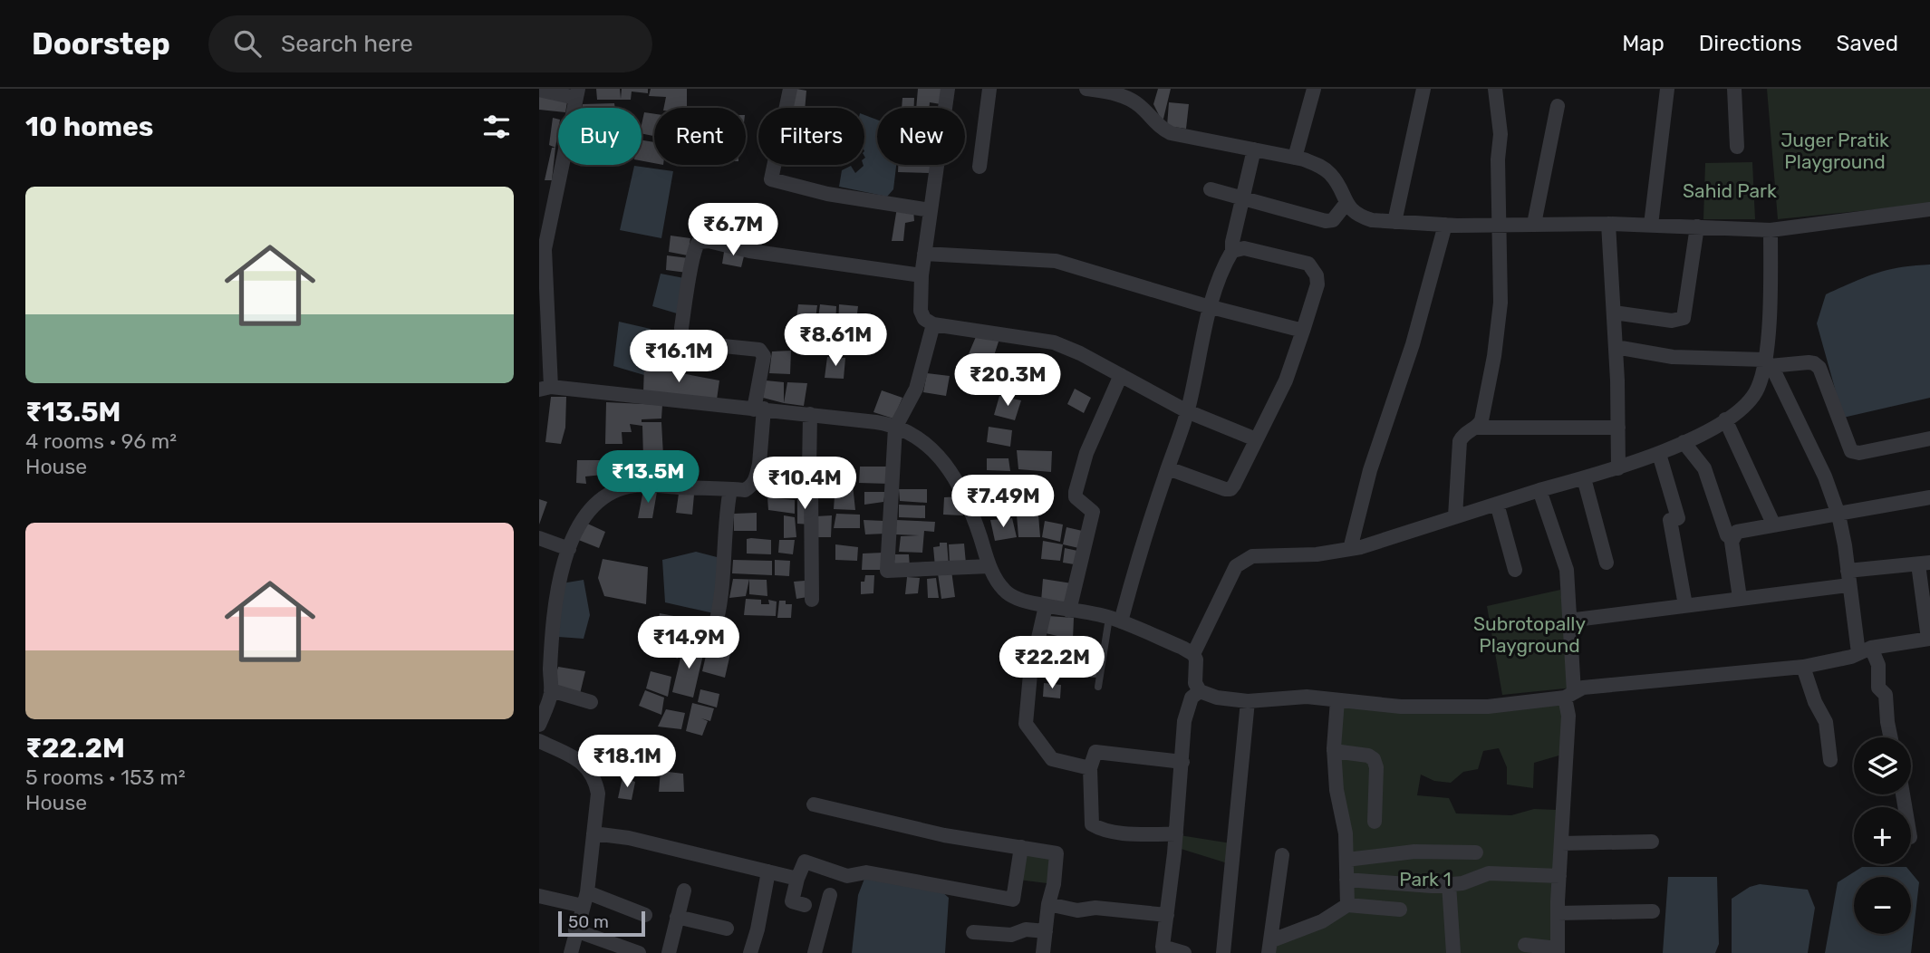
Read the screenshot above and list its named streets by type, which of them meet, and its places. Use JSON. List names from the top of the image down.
{
  "parks": [
    "Juger Pratik Playground",
    "Sahid Park",
    "Subrotopally Playground",
    "Park 1"
  ],
  "scale_bar": "50 m",
  "page": {
    "header": "Doorstep",
    "search": "Search here",
    "nav": ["Map", "Directions", "Saved"],
    "heading": "10 homes",
    "chip": [
      "Buy",
      "Rent",
      "Filters",
      "New"
    ],
    "list": [
      {
        "name": "₹13.5M",
        "note": "4 rooms · 96 m² · House"
      },
      {
        "name": "₹22.2M",
        "note": "5 rooms · 153 m² · House"
      }
    ],
    "price": [
      "₹6.7M",
      "₹8.61M",
      "₹16.1M",
      "₹20.3M",
      "₹13.5M",
      "₹10.4M",
      "₹7.49M",
      "₹14.9M",
      "₹22.2M",
      "₹18.1M"
    ],
    "map_buttons": ["+", "−"],
    "scale": "50 m"
  }
}
